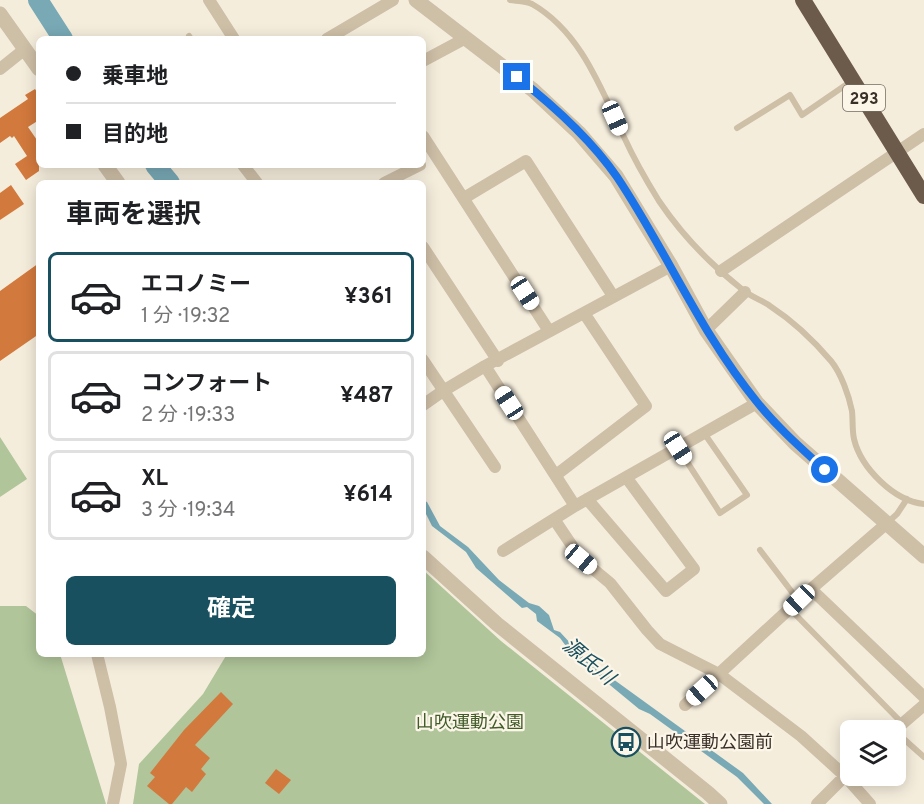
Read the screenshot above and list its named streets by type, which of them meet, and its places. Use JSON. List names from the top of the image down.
{
  "streets": {
    "highway": ["293"]
  },
  "water": ["源氏川"],
  "parks": ["山吹運動公園"],
  "places": {
    "bus stop": ["山吹運動公園前"]
  },
  "page": {
    "banner": ["乗車地", "目的地"],
    "heading": "車両を選択",
    "list": [
      {
        "name": "エコノミー",
        "note": "1 分 · 19:32",
        "value": "¥361"
      },
      {
        "name": "コンフォート",
        "note": "2 分 · 19:33",
        "value": "¥487"
      },
      {
        "name": "XL",
        "note": "3 分 · 19:34",
        "value": "¥614"
      }
    ],
    "buttons": "確定"
  }
}
